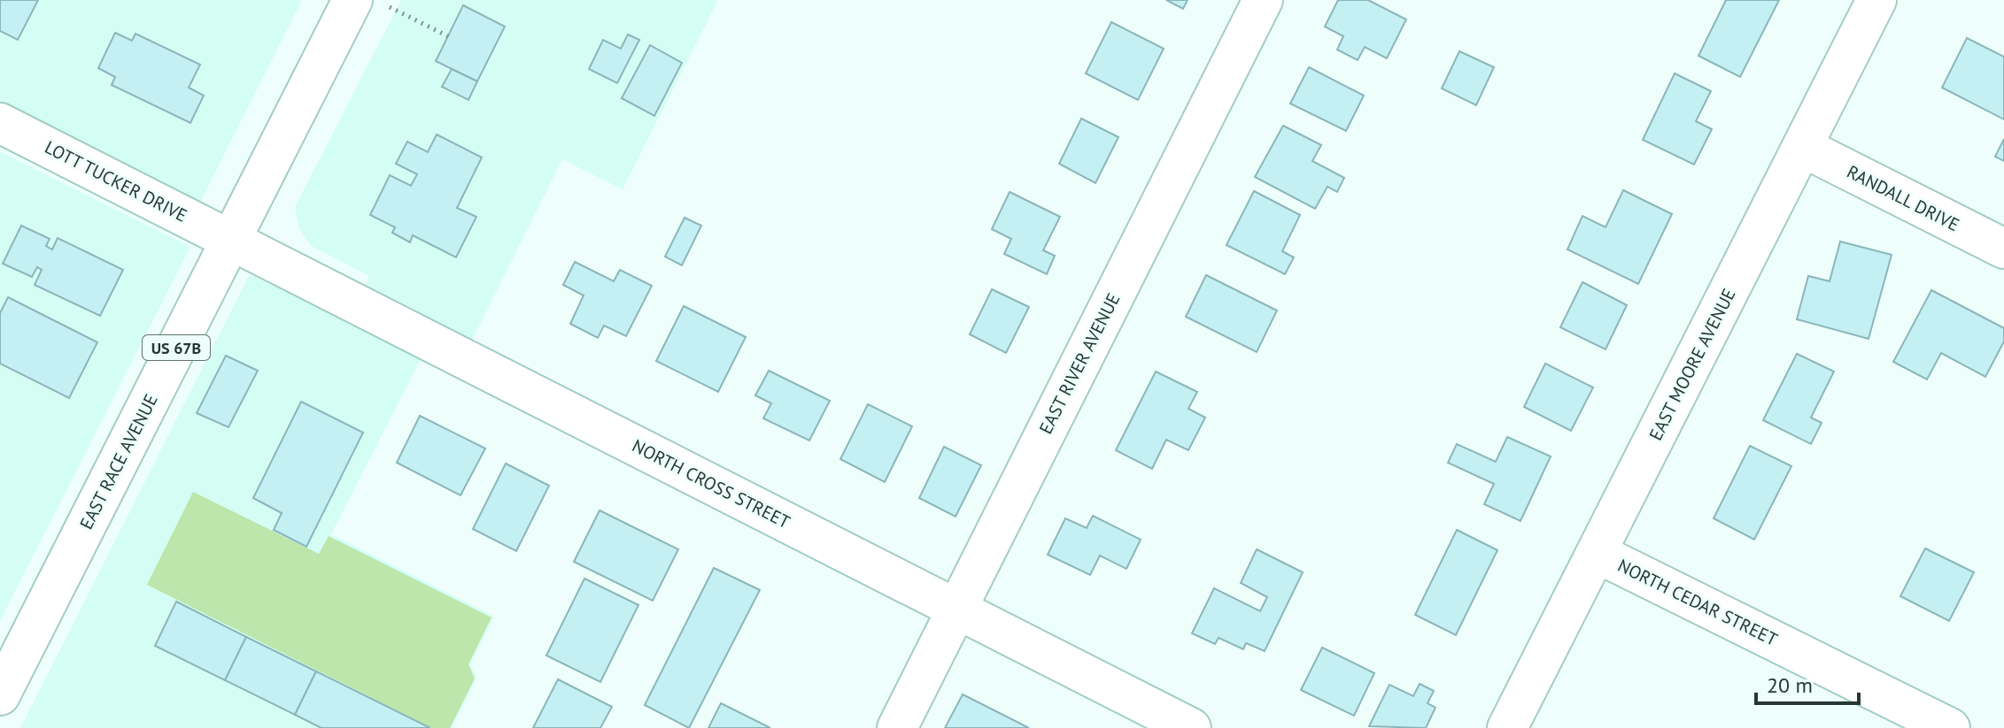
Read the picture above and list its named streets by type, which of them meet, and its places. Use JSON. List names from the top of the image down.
{
  "streets": {
    "street": [
      "LOTT TUCKER DRIVE",
      "RANDALL DRIVE",
      "US 67B",
      "EAST RIVER AVENUE",
      "EAST MOORE AVENUE",
      "EAST RACE AVENUE",
      "NORTH CROSS STREET",
      "NORTH CEDAR STREET"
    ]
  },
  "crossings": [
    ["LOTT TUCKER DRIVE", "EAST RACE AVENUE"],
    ["LOTT TUCKER DRIVE", "NORTH CROSS STREET"],
    ["RANDALL DRIVE", "EAST MOORE AVENUE"],
    ["EAST RIVER AVENUE", "NORTH CROSS STREET"],
    ["EAST MOORE AVENUE", "NORTH CEDAR STREET"],
    ["EAST RACE AVENUE", "NORTH CROSS STREET"]
  ],
  "scale_bar": "20 m"
}
